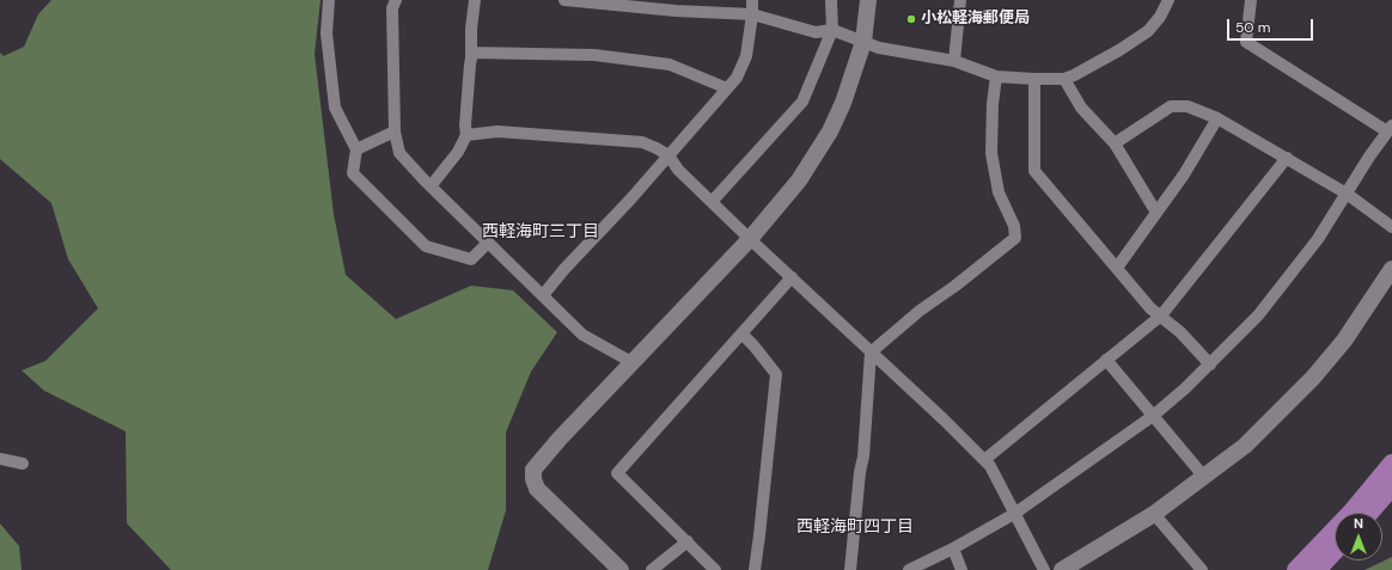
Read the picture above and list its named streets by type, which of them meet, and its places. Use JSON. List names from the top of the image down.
{
  "districts": ["西軽海町三丁目", "西軽海町四丁目"],
  "places": ["小松軽海郵便局"],
  "scale_bar": "50 m",
  "north": "top"
}
